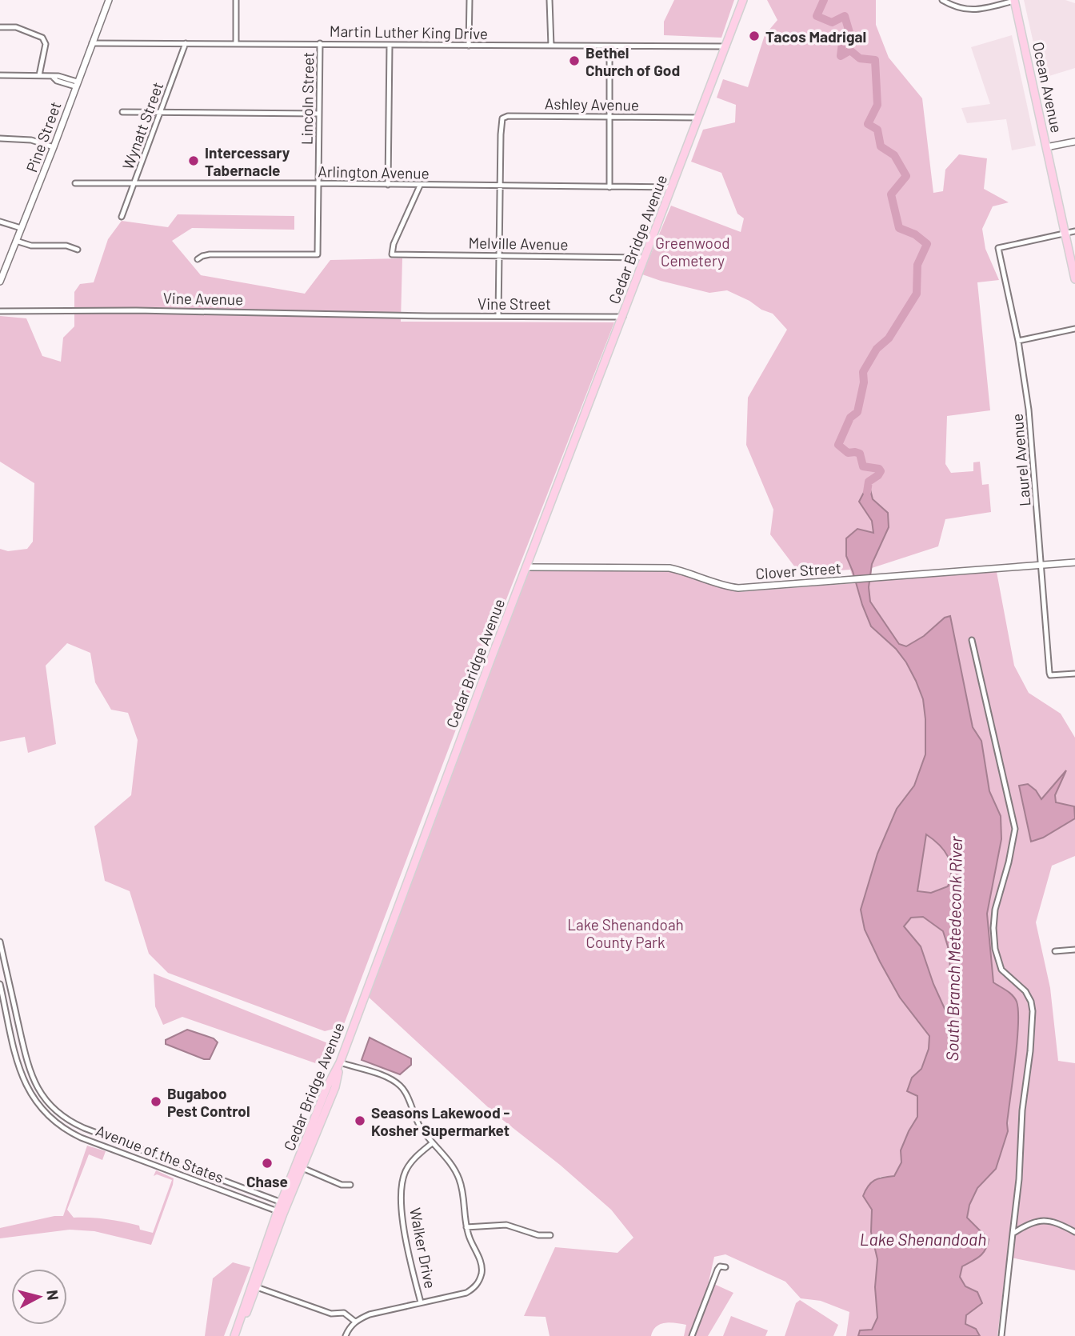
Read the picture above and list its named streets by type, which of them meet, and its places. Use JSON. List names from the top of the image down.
{
  "streets": {
    "main road": ["Ocean Avenue", "Cedar Bridge Avenue"],
    "street": [
      "Martin Luther King Drive",
      "Lincoln Street",
      "Ashley Avenue",
      "Wynatt Street",
      "Pine Street",
      "Arlington Avenue",
      "Melville Avenue",
      "Vine Avenue",
      "Vine Street",
      "Laurel Avenue",
      "Clover Street",
      "Avenue of the States",
      "Walker Drive"
    ]
  },
  "crossings": [
    ["Martin Luther King Drive", "Lincoln Street"],
    ["Martin Luther King Drive", "Wynatt Street"],
    ["Martin Luther King Drive", "Pine Street"],
    ["Martin Luther King Drive", "Cedar Bridge Avenue"],
    ["Ocean Avenue", "Laurel Avenue"],
    ["Lincoln Street", "Arlington Avenue"],
    ["Ashley Avenue", "Arlington Avenue"],
    ["Ashley Avenue", "Cedar Bridge Avenue"],
    ["Wynatt Street", "Arlington Avenue"],
    ["Arlington Avenue", "Cedar Bridge Avenue"],
    ["Arlington Avenue", "Melville Avenue"],
    ["Cedar Bridge Avenue", "Melville Avenue"],
    ["Cedar Bridge Avenue", "Vine Street"],
    ["Cedar Bridge Avenue", "Clover Street"],
    ["Cedar Bridge Avenue", "Avenue of the States"],
    ["Vine Avenue", "Vine Street"],
    ["Laurel Avenue", "Clover Street"]
  ],
  "water": ["South Branch Metedeconk River", "Lake Shenandoah"],
  "parks": ["Greenwood Cemetery", "Lake Shenandoah County Park"],
  "places": [
    "Tacos Madrigal",
    "Bethel Church of God",
    "Intercessary Tabernacle",
    "Bugaboo Pest Control",
    "Seasons Lakewood - Kosher Supermarket",
    "Chase"
  ],
  "north": "right"
}
